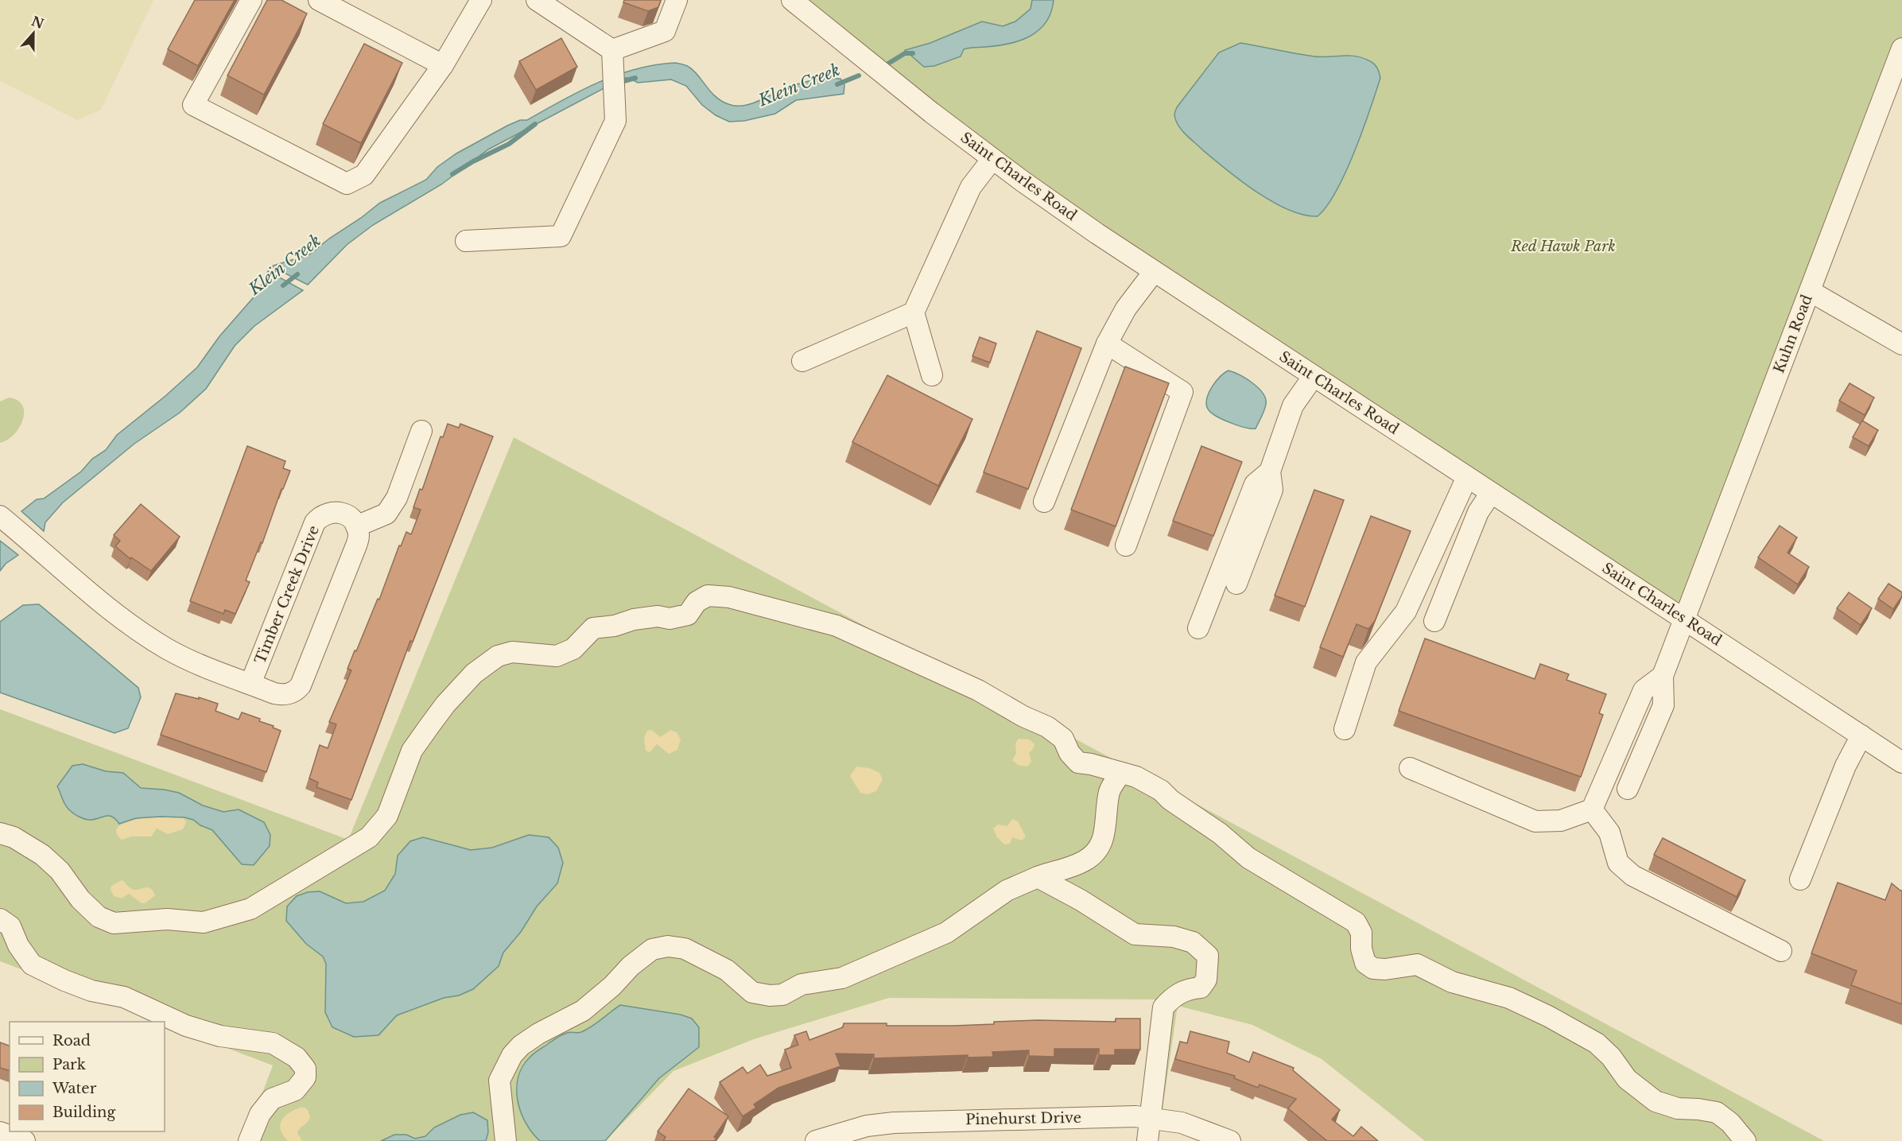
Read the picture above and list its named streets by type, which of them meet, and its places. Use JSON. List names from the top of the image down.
{
  "streets": {
    "street": [
      "Saint Charles Road",
      "Kuhn Road",
      "Timber Creek Drive",
      "Pinehurst Drive"
    ]
  },
  "crossings": [
    ["Saint Charles Road", "Kuhn Road"]
  ],
  "water": ["Klein Creek"],
  "parks": ["Red Hawk Park"],
  "legend": [
    "Road",
    "Park",
    "Water",
    "Building"
  ],
  "north": "top"
}
